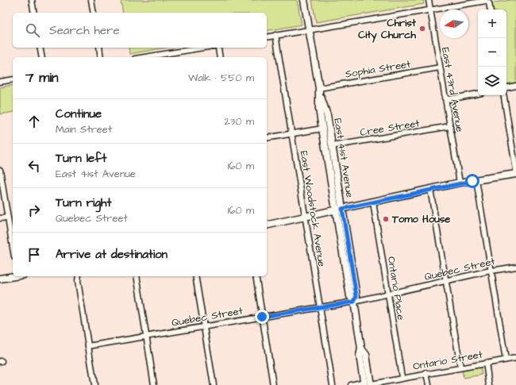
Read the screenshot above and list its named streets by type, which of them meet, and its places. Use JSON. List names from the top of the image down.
{
  "streets": {
    "main road": ["East 41st Avenue"],
    "street": [
      "Sophia Street",
      "East 43rd Avenue",
      "Cree Street",
      "East Woodstock Avenue",
      "Quebec Street",
      "Ontario Place",
      "Ontario Street"
    ]
  },
  "crossings": [
    ["Sophia Street", "East 43rd Avenue"],
    ["Sophia Street", "East 41st Avenue"],
    ["East 43rd Avenue", "Cree Street"],
    ["Cree Street", "East 41st Avenue"],
    ["East 41st Avenue", "Quebec Street"],
    ["East 41st Avenue", "Ontario Street"],
    ["East Woodstock Avenue", "Quebec Street"],
    ["Quebec Street", "Ontario Place"],
    ["Ontario Place", "Ontario Street"]
  ],
  "places": ["Christ City Church", "Tomo House"],
  "north": "left",
  "page": {
    "map_buttons": ["+", "−"],
    "search": "Search here",
    "heading": ["7 min", "Walk · 550 m"],
    "list": [
      ["Continue", "Main Street", "230 m"],
      ["Turn left", "East 41st Avenue", "160 m"],
      ["Turn right", "Quebec Street", "160 m"],
      "Arrive at destination"
    ]
  }
}
